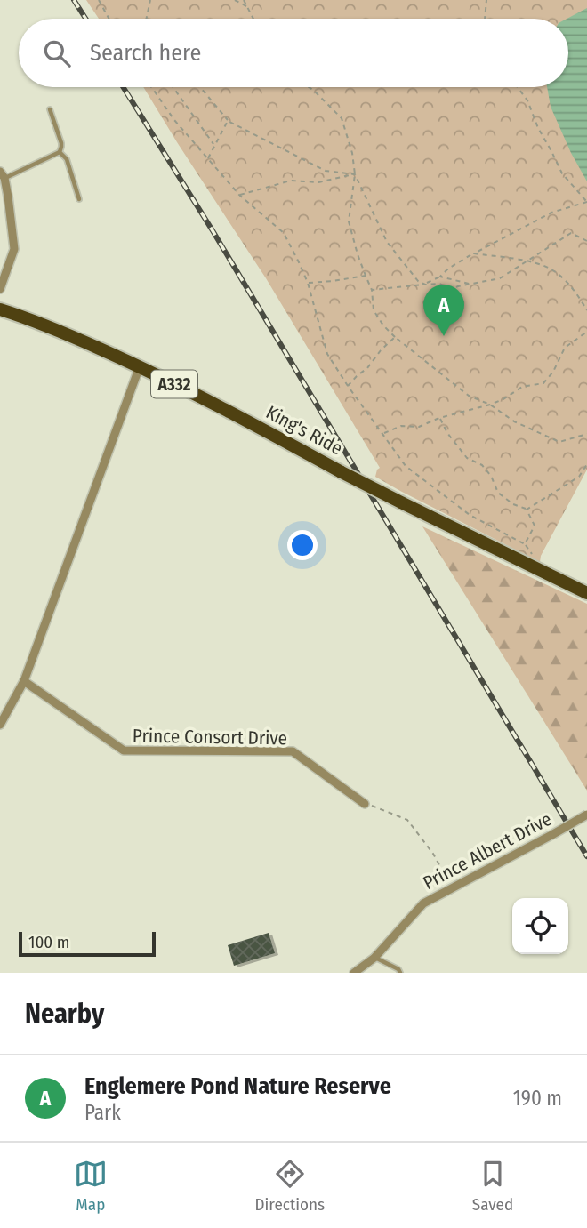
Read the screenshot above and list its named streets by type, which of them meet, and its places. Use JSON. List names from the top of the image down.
{
  "streets": {
    "main road": ["A332", "King's Ride"],
    "street": ["Prince Consort Drive", "Prince Albert Drive"]
  },
  "scale_bar": "100 m",
  "page": {
    "search": "Search here",
    "pins": "A",
    "scale": "100 m",
    "heading": "Nearby",
    "list": [
      {
        "mark": "A",
        "name": "Englemere Pond Nature Reserve",
        "note": "Park",
        "value": "190 m"
      }
    ],
    "nav": ["Map", "Directions", "Saved"]
  }
}
